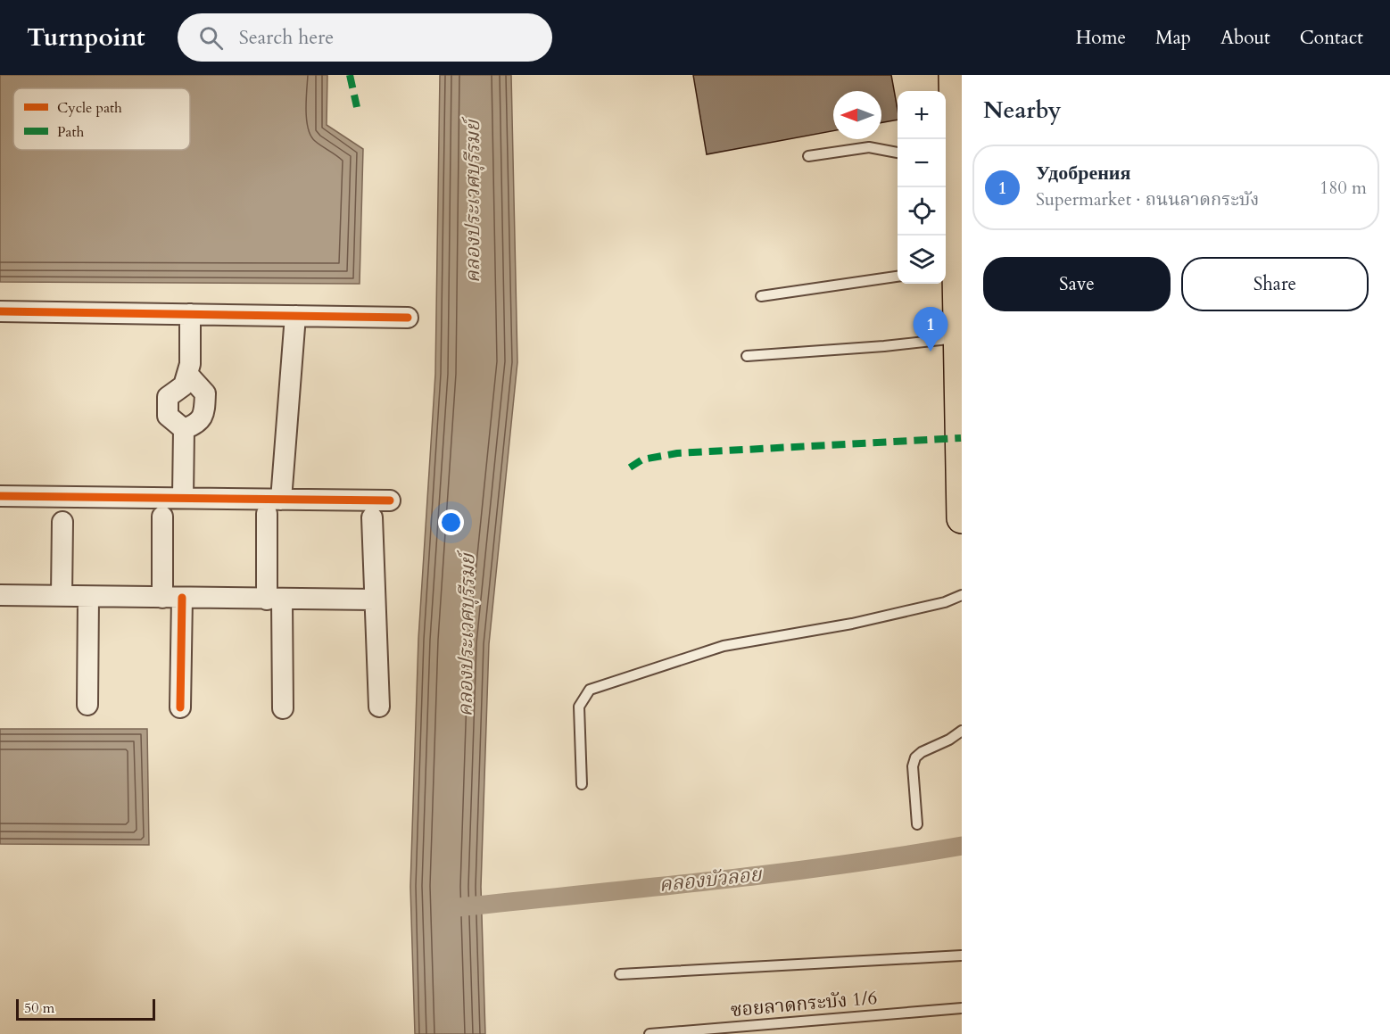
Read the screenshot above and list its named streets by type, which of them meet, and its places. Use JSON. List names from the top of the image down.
{
  "streets": {
    "lane": ["ซอยลาดกระบัง 1/6"]
  },
  "water": ["คลองประเวศบุรีรมย์", "คลองบัวลอย"],
  "legend": ["Cycle path", "Path"],
  "scale_bar": "50 m",
  "north": "left",
  "page": {
    "header": "Turnpoint",
    "search": "Search here",
    "nav": [
      "Home",
      "Map",
      "About",
      "Contact"
    ],
    "heading": "Nearby",
    "map_buttons": ["+", "−"],
    "list": [
      {
        "mark": "1",
        "name": "Удобрения",
        "note": "Supermarket · ถนนลาดกระบัง",
        "value": "180 m"
      }
    ],
    "buttons": ["Save", "Share"],
    "pins": "1",
    "scale": "50 m"
  }
}
